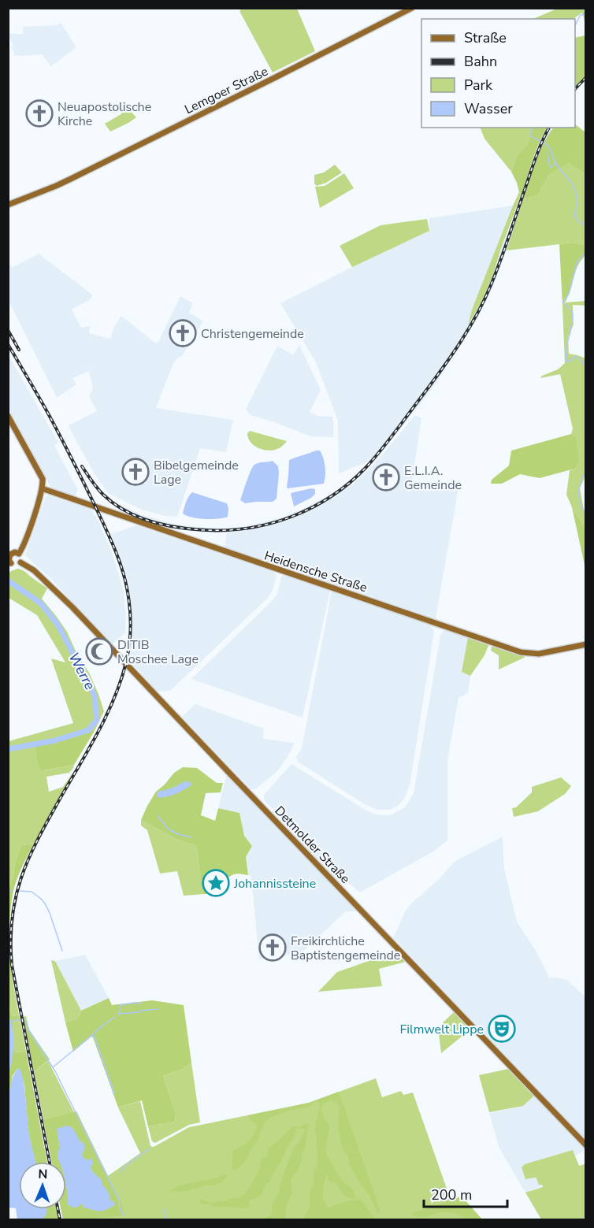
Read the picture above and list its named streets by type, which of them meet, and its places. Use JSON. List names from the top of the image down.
{
  "streets": {
    "main road": ["Lemgoer Straße", "Heidensche Straße", "Detmolder Straße"]
  },
  "water": ["Werre"],
  "places": {
    "church": [
      "Neuapostolische Kirche",
      "Christengemeinde",
      "Bibelgemeinde Lage",
      "E.L.I.A. Gemeinde",
      "Freikirchliche Baptistengemeinde"
    ],
    "mosque": ["DITIB Moschee Lage"],
    "place": ["Johannissteine"],
    "theatre": ["Filmwelt Lippe"]
  },
  "legend": [
    "Straße",
    "Bahn",
    "Park",
    "Wasser"
  ],
  "scale_bar": "200 m",
  "north": "top"
}
